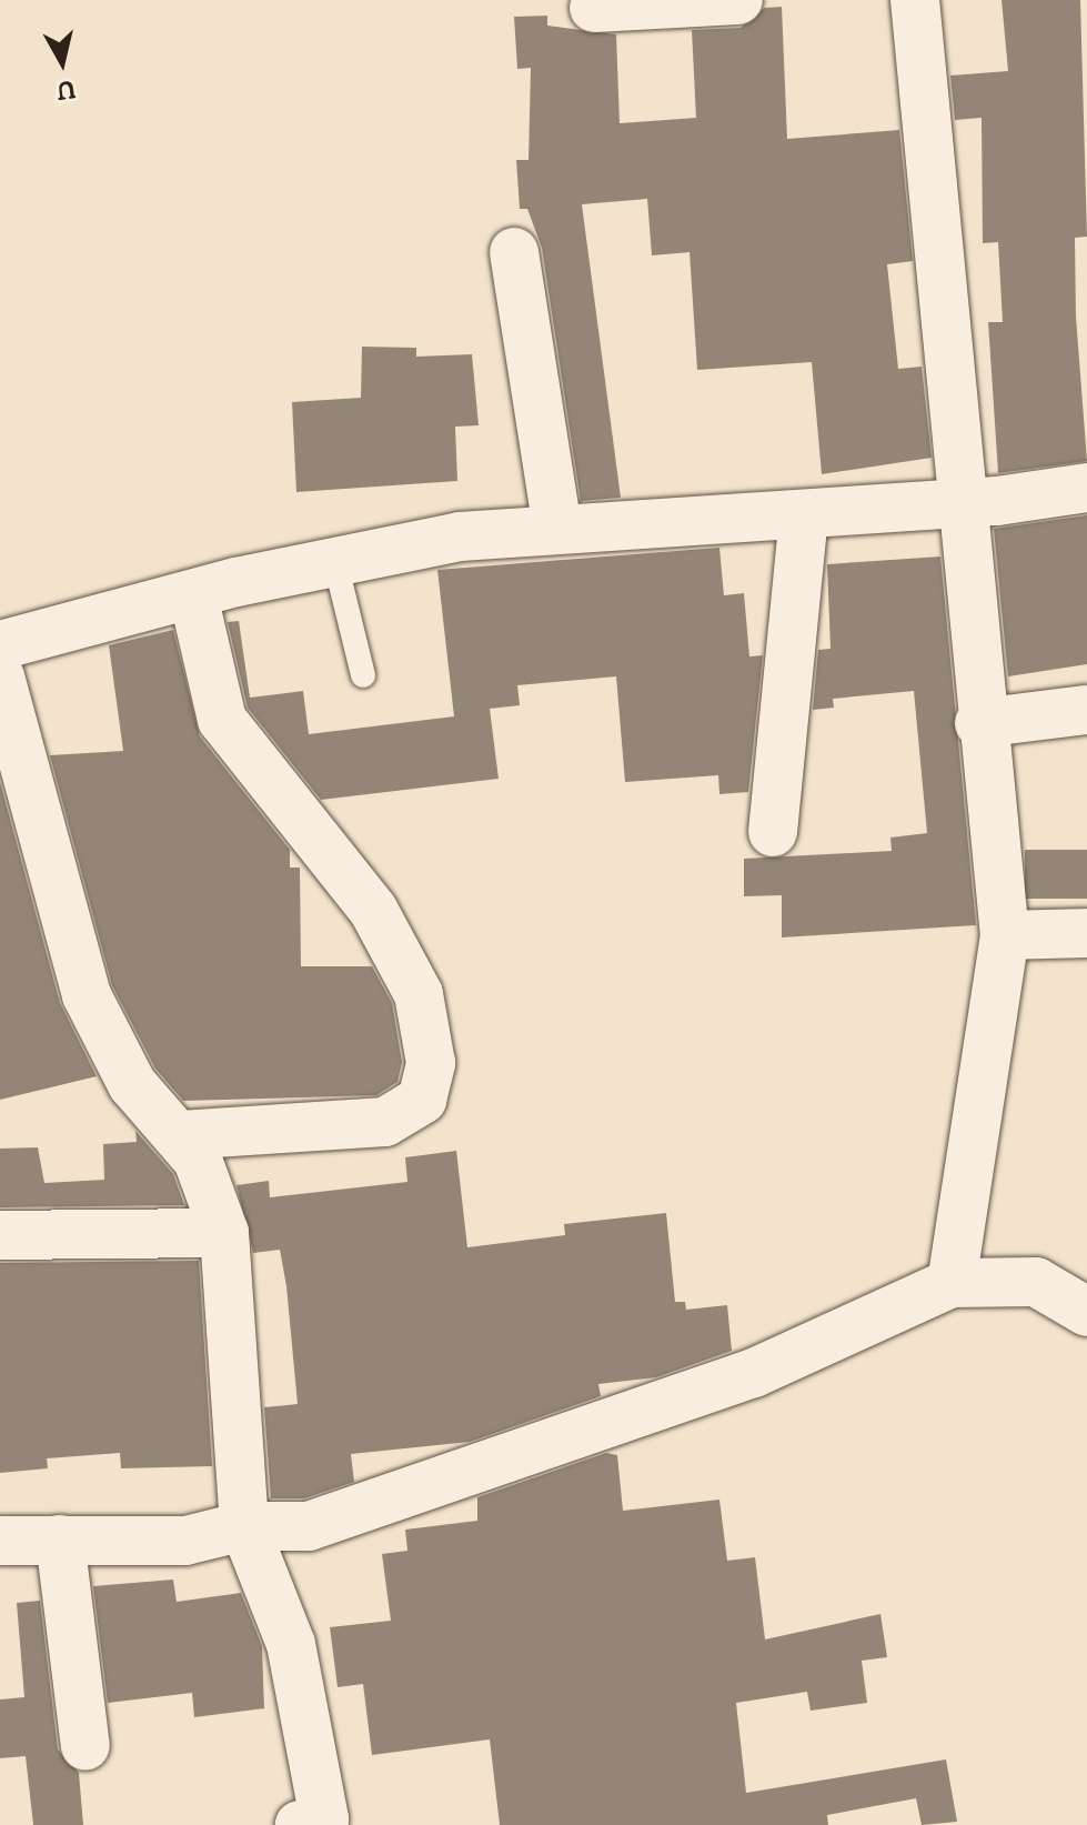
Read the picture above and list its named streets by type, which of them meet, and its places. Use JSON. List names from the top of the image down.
{
  "north": "bottom"
}
